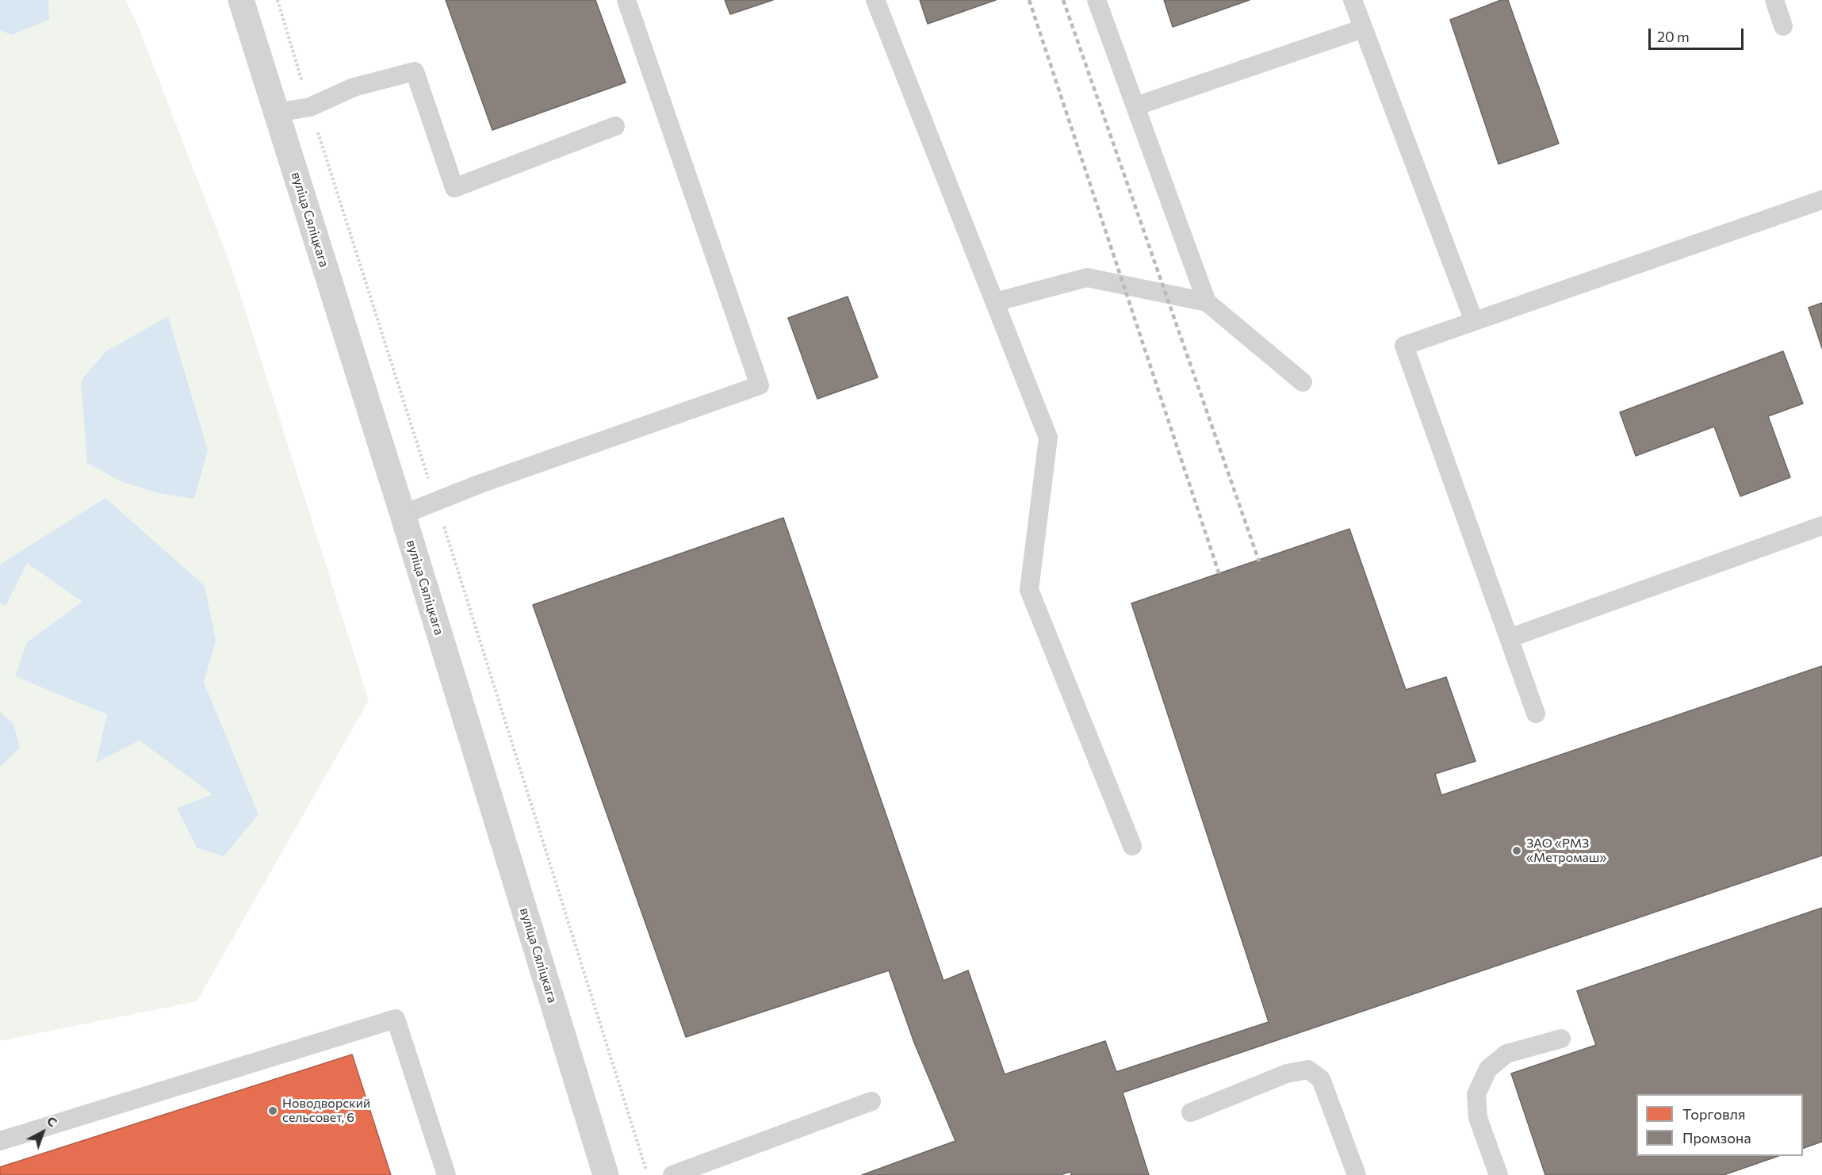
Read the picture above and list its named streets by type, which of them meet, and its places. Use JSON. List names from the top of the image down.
{
  "streets": {
    "street": ["вуліца Сяліцкага"]
  },
  "places": ["ЗАО «РМЗ «Метромаш»", "Новодворский сельсовет, 6"],
  "legend": ["Торговля", "Промзона"],
  "scale_bar": "20 m",
  "north": "top right"
}
